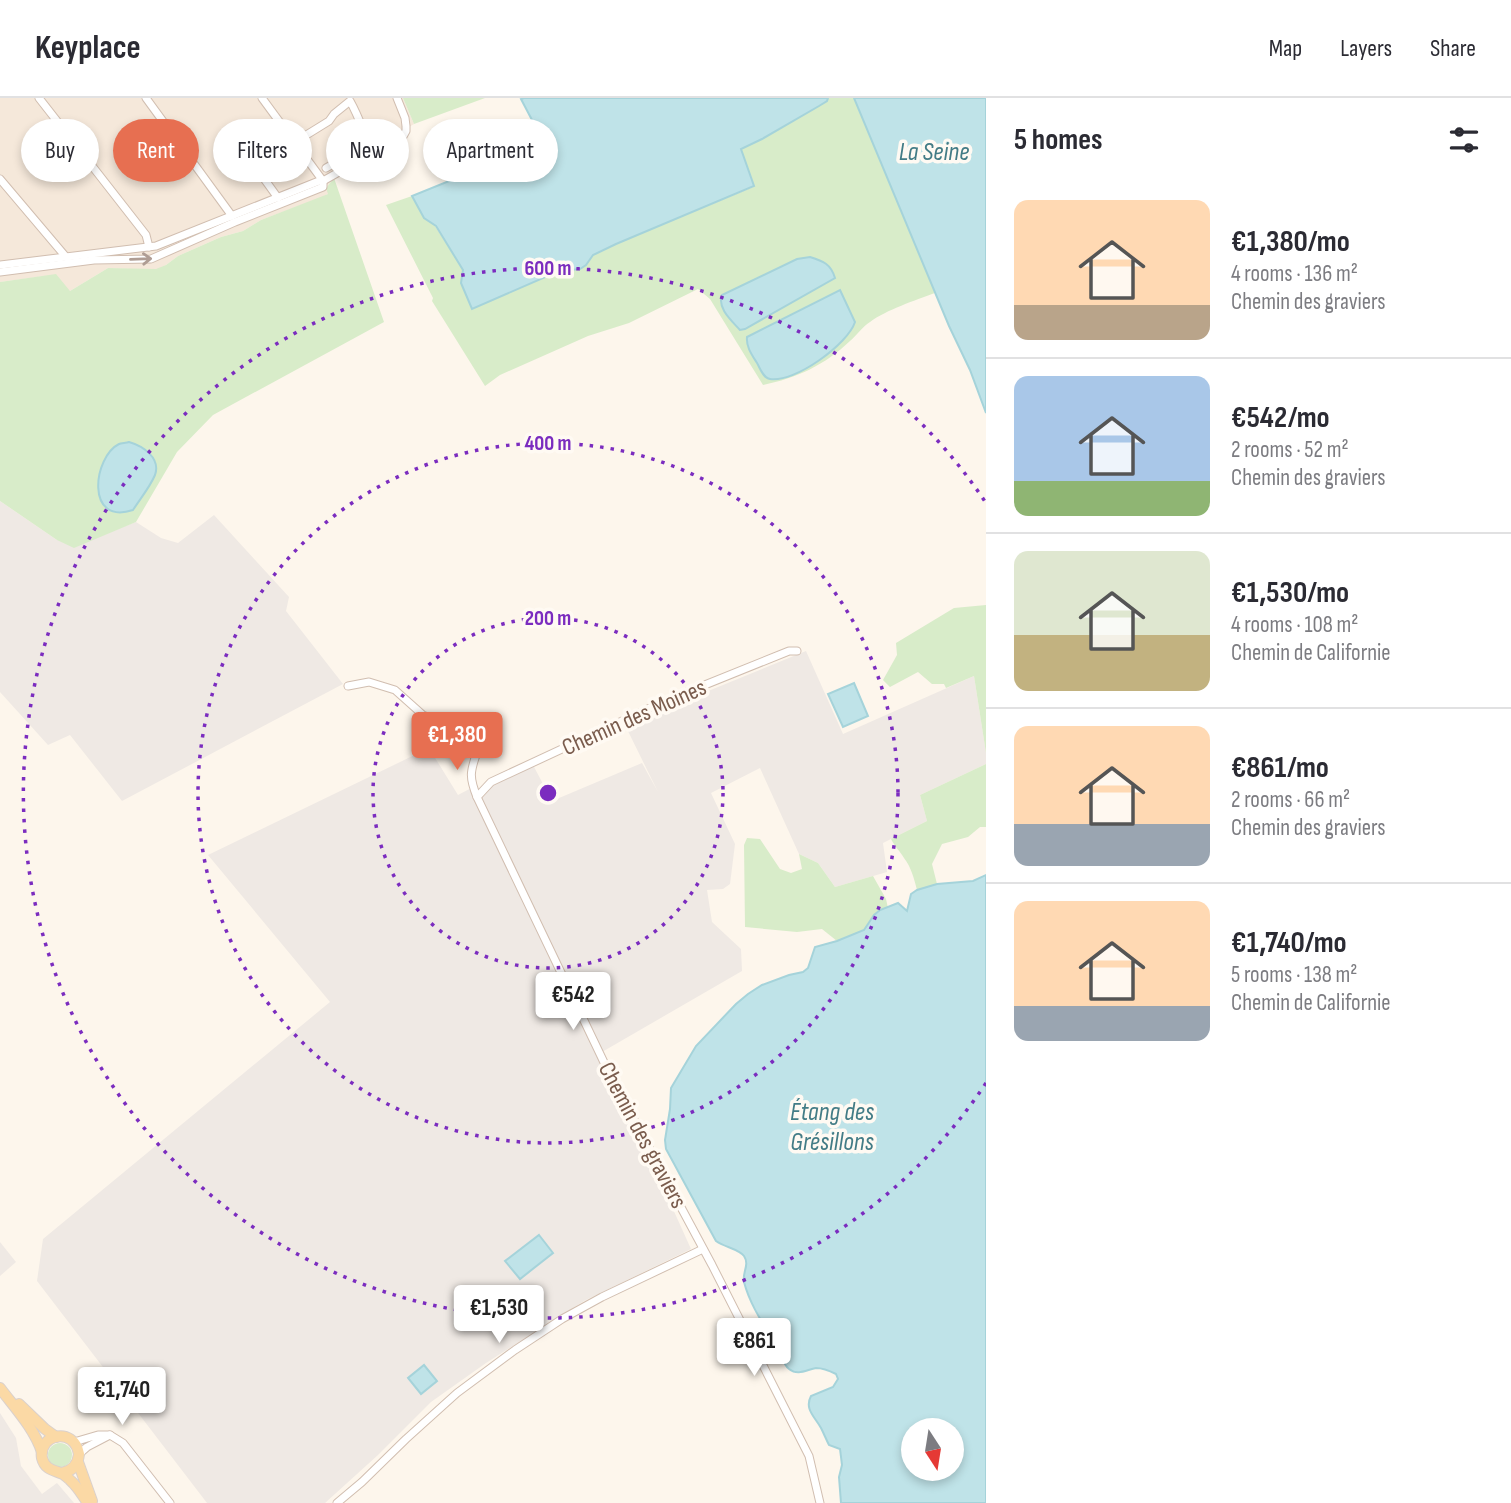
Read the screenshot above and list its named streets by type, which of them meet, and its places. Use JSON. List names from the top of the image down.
{
  "streets": {
    "street": ["Chemin des Moines", "Chemin des graviers"]
  },
  "crossings": [
    ["Chemin des Moines", "Chemin des graviers"]
  ],
  "water": ["La Seine", "Étang des Grésillons"],
  "north": "bottom",
  "page": {
    "header": "Keyplace",
    "nav": ["Map", "Layers", "Share"],
    "heading": "5 homes",
    "chip": [
      "Buy",
      "Rent",
      "Filters",
      "New",
      "Apartment"
    ],
    "list": [
      {
        "name": "€1,380/mo",
        "note": "4 rooms · 136 m² · Chemin des graviers"
      },
      {
        "name": "€542/mo",
        "note": "2 rooms · 52 m² · Chemin des graviers"
      },
      {
        "name": "€1,530/mo",
        "note": "4 rooms · 108 m² · Chemin de Californie"
      },
      {
        "name": "€861/mo",
        "note": "2 rooms · 66 m² · Chemin des graviers"
      },
      {
        "name": "€1,740/mo",
        "note": "5 rooms · 138 m² · Chemin de Californie"
      }
    ],
    "price": [
      "€1,380",
      "€542",
      "€1,530",
      "€861",
      "€1,740"
    ]
  },
  "rings": ["600 m", "400 m", "200 m"]
}
